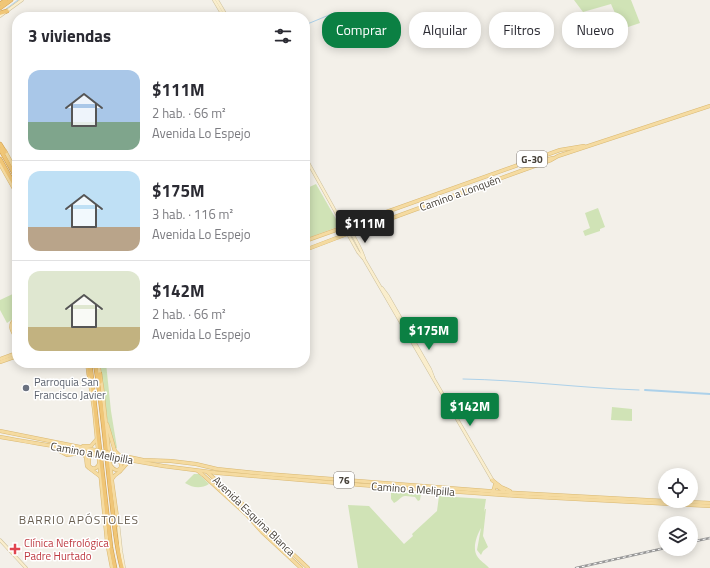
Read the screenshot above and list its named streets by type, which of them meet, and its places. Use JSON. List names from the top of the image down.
{
  "streets": {
    "main road": [
      "G-30",
      "Camino a Lonquén",
      "Camino a Melipilla",
      "76",
      "Avenida Esquina Blanca"
    ]
  },
  "crossings": [
    ["Camino a Melipilla", "Avenida Esquina Blanca"]
  ],
  "districts": ["BARRIO APÓSTOLES"],
  "places": {
    "other": ["Parroquia San Francisco Javier"],
    "health": ["Clínica Nefrológica Padre Hurtado"]
  },
  "page": {
    "chip": [
      "Comprar",
      "Alquilar",
      "Filtros",
      "Nuevo"
    ],
    "heading": "3 viviendas",
    "list": [
      {
        "name": "$111M",
        "note": "2 hab. · 66 m² · Avenida Lo Espejo"
      },
      {
        "name": "$175M",
        "note": "3 hab. · 116 m² · Avenida Lo Espejo"
      },
      {
        "name": "$142M",
        "note": "2 hab. · 66 m² · Avenida Lo Espejo"
      }
    ],
    "price": ["$111M", "$175M", "$142M"]
  }
}
